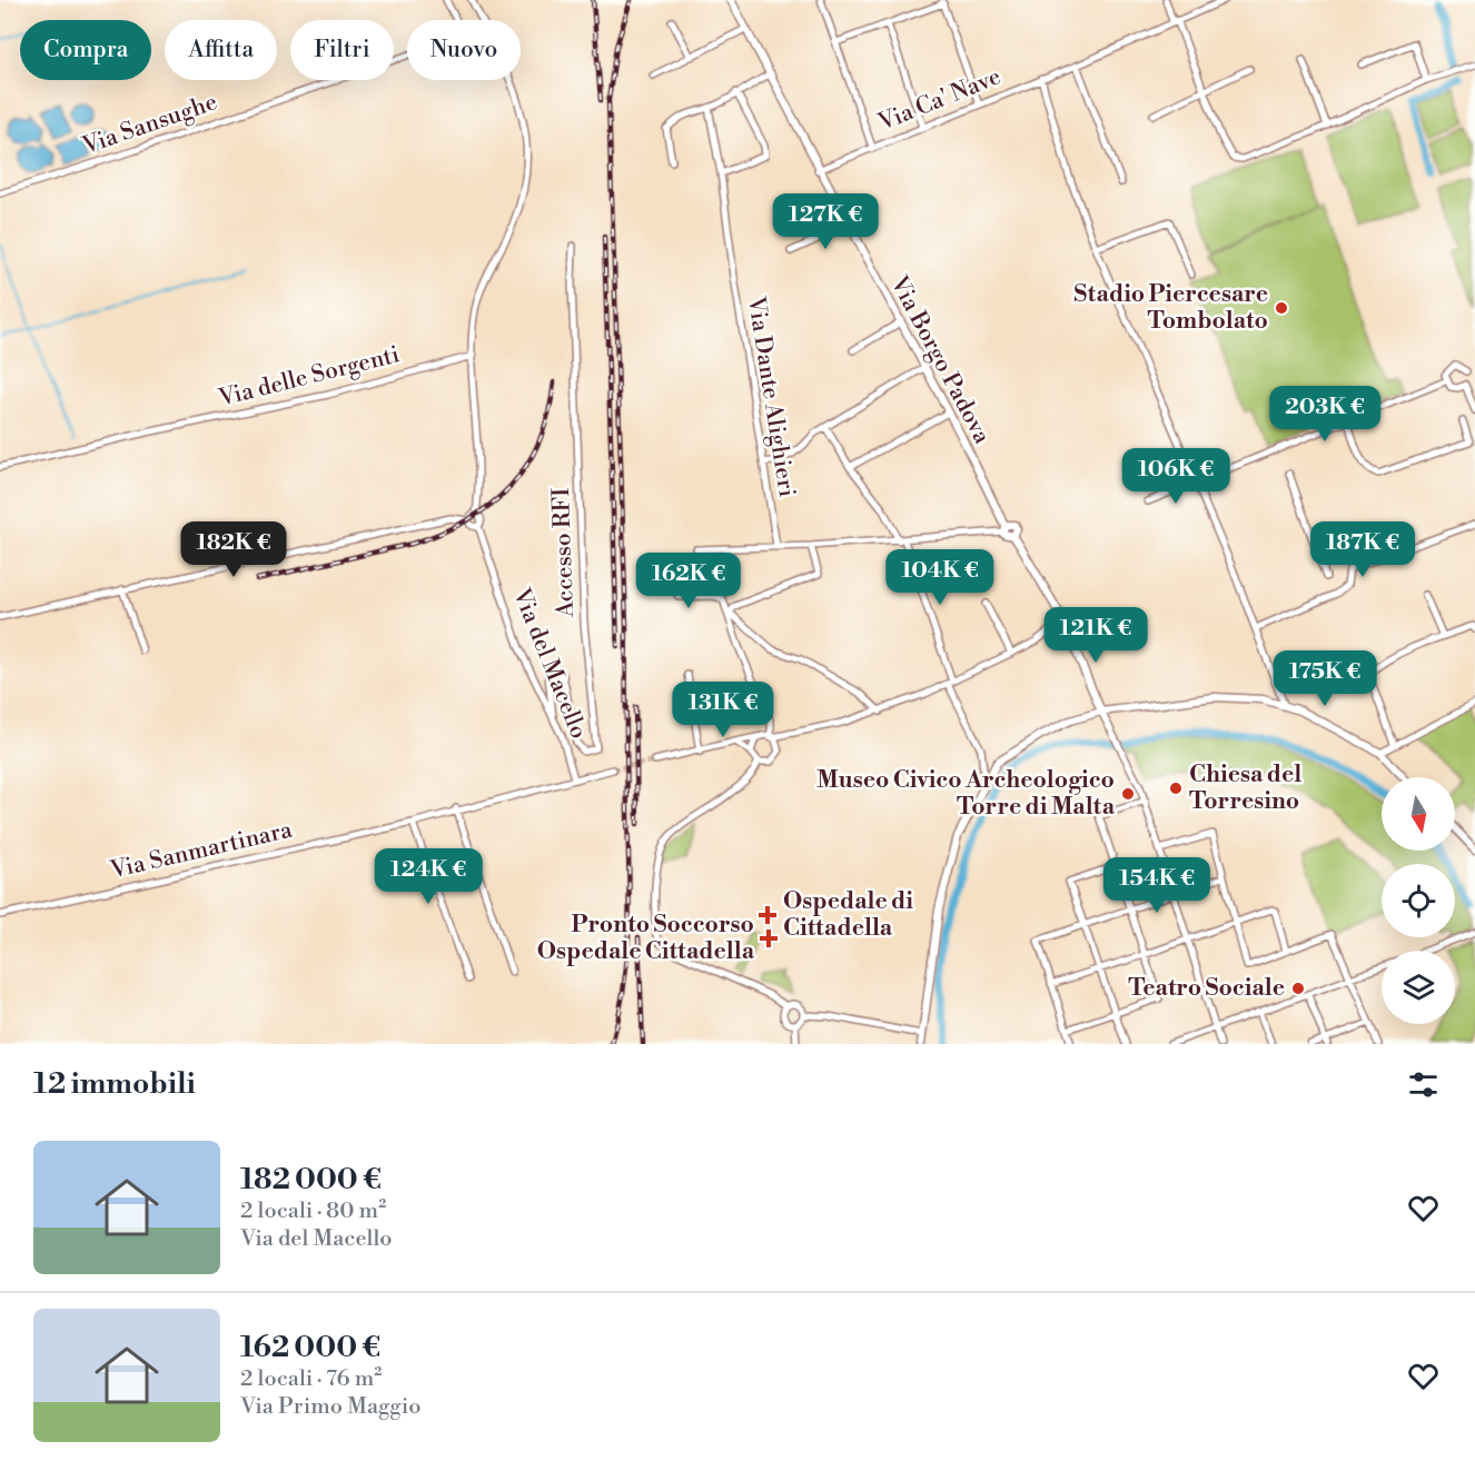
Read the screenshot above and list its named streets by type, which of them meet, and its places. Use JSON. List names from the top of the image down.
{
  "streets": {
    "street": [
      "Via Ca' Nave",
      "Via Sansughe",
      "Via Borgo Padova",
      "Via delle Sorgenti",
      "Via Dante Alighieri",
      "Accesso RFI",
      "Via del Macello",
      "Via Sanmartinara"
    ]
  },
  "crossings": [
    ["Via Ca' Nave", "Via Borgo Padova"],
    ["Accesso RFI", "Via del Macello"],
    ["Via del Macello", "Via Sanmartinara"]
  ],
  "places": {
    "other": [
      "Stadio Piercesare Tombolato",
      "Chiesa del Torresino",
      "Museo Civico Archeologico Torre di Malta",
      "Teatro Sociale"
    ],
    "health": ["Ospedale di Cittadella", "Pronto Soccorso Ospedale Cittadella"]
  },
  "north": "bottom",
  "page": {
    "chip": [
      "Compra",
      "Affitta",
      "Filtri",
      "Nuovo"
    ],
    "price": [
      "127K €",
      "203K €",
      "106K €",
      "182K €",
      "187K €",
      "104K €",
      "162K €",
      "121K €",
      "175K €",
      "131K €",
      "124K €",
      "154K €"
    ],
    "heading": "12 immobili",
    "list": [
      {
        "name": "182 000 €",
        "note": "2 locali · 80 m² · Via del Macello"
      },
      {
        "name": "162 000 €",
        "note": "2 locali · 76 m² · Via Primo Maggio"
      }
    ]
  }
}
